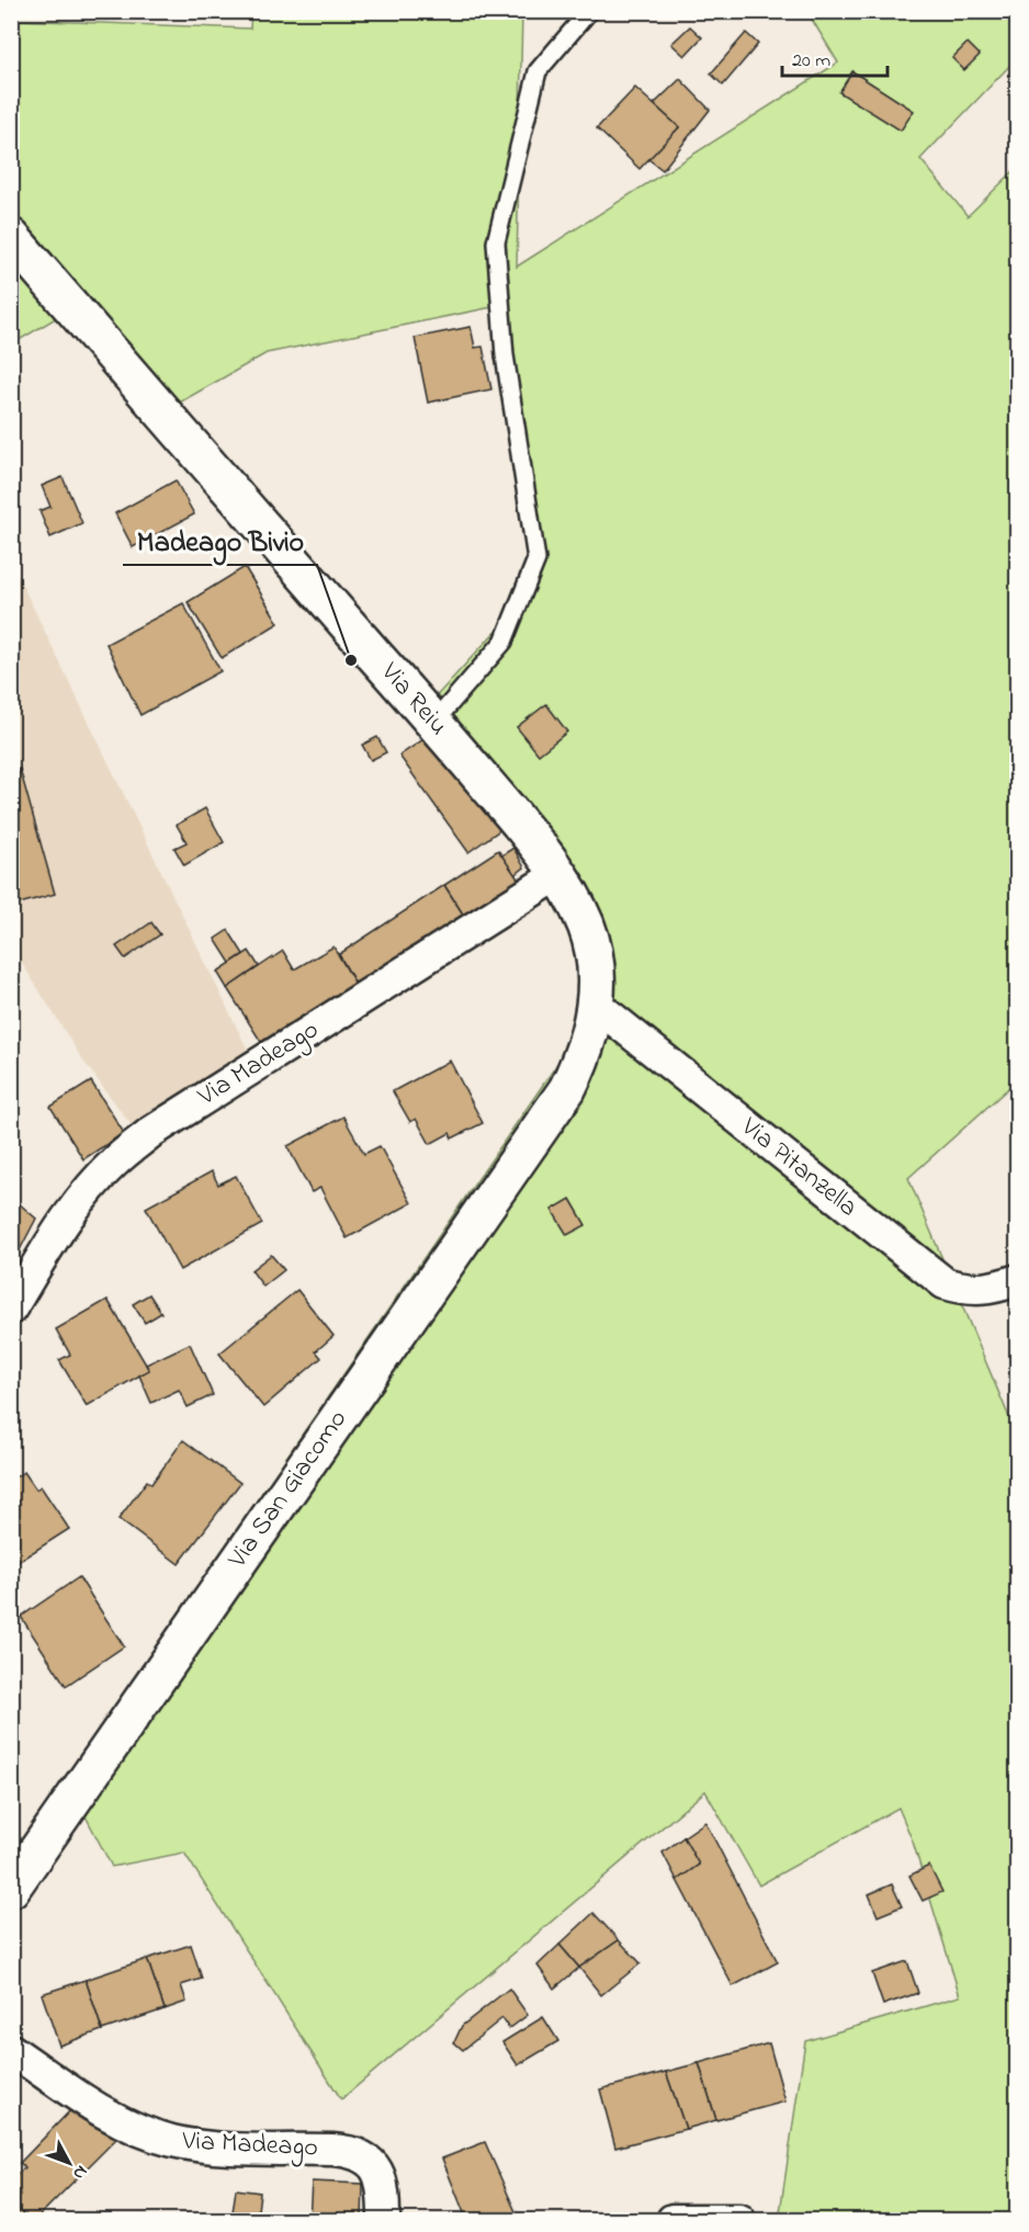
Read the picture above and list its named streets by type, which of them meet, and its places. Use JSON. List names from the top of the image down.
{
  "streets": {
    "street": [
      "Via Reiu",
      "Via Madeago",
      "Via Pitanzella",
      "Via San Giacomo"
    ]
  },
  "crossings": [
    ["Via Reiu", "Via Madeago"],
    ["Via Reiu", "Via Pitanzella"],
    ["Via Reiu", "Via San Giacomo"]
  ],
  "places": ["Madeago Bivio"],
  "scale_bar": "20 m",
  "north": "bottom right"
}
